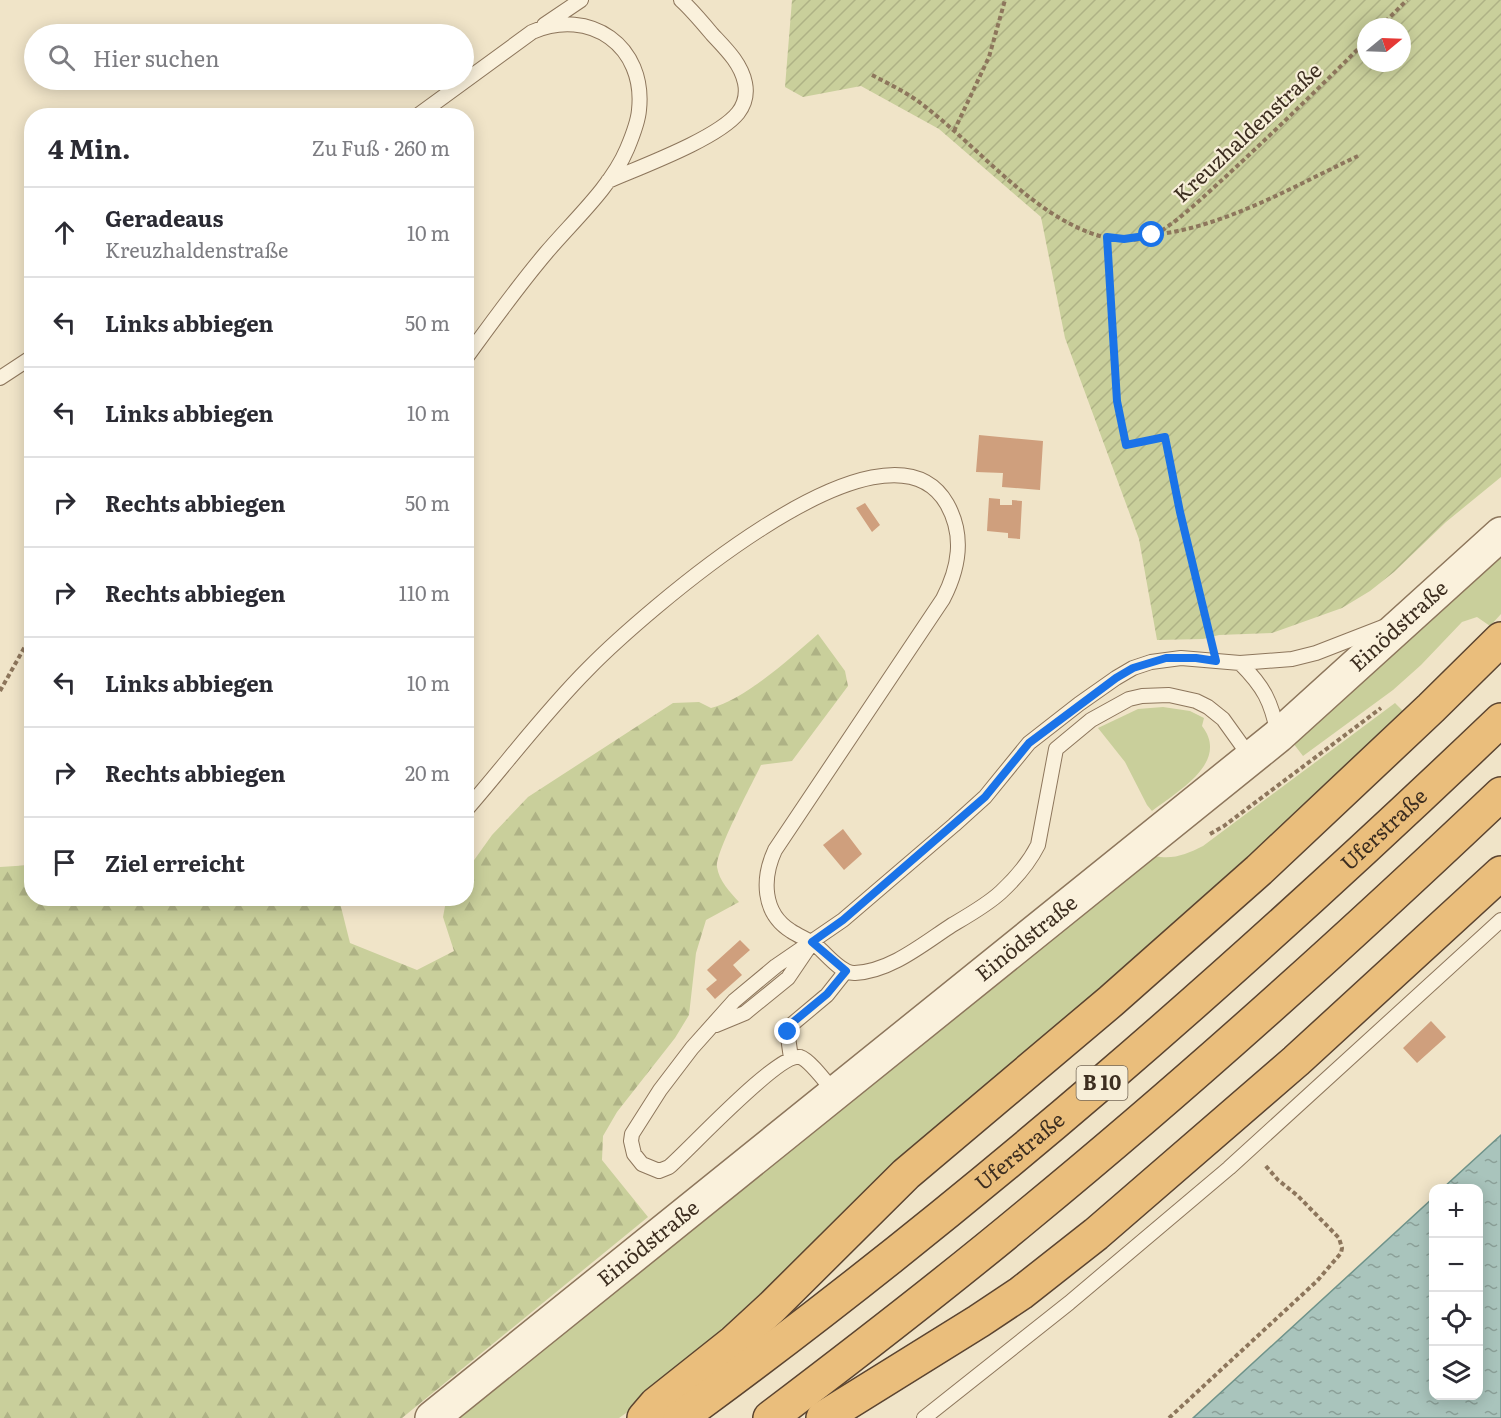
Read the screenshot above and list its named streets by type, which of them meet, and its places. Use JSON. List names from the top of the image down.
{
  "streets": {
    "highway": ["Uferstraße", "B 10"],
    "street": ["Einödstraße"],
    "path": ["Kreuzhaldenstraße"]
  },
  "north": "right",
  "page": {
    "search": "Hier suchen",
    "heading": ["4 Min.", "Zu Fuß · 260 m"],
    "list": [
      ["Geradeaus", "Kreuzhaldenstraße", "10 m"],
      ["Links abbiegen", "50 m"],
      ["Links abbiegen", "10 m"],
      ["Rechts abbiegen", "50 m"],
      ["Rechts abbiegen", "110 m"],
      ["Links abbiegen", "10 m"],
      ["Rechts abbiegen", "20 m"],
      "Ziel erreicht"
    ],
    "map_buttons": ["+", "−"]
  }
}
